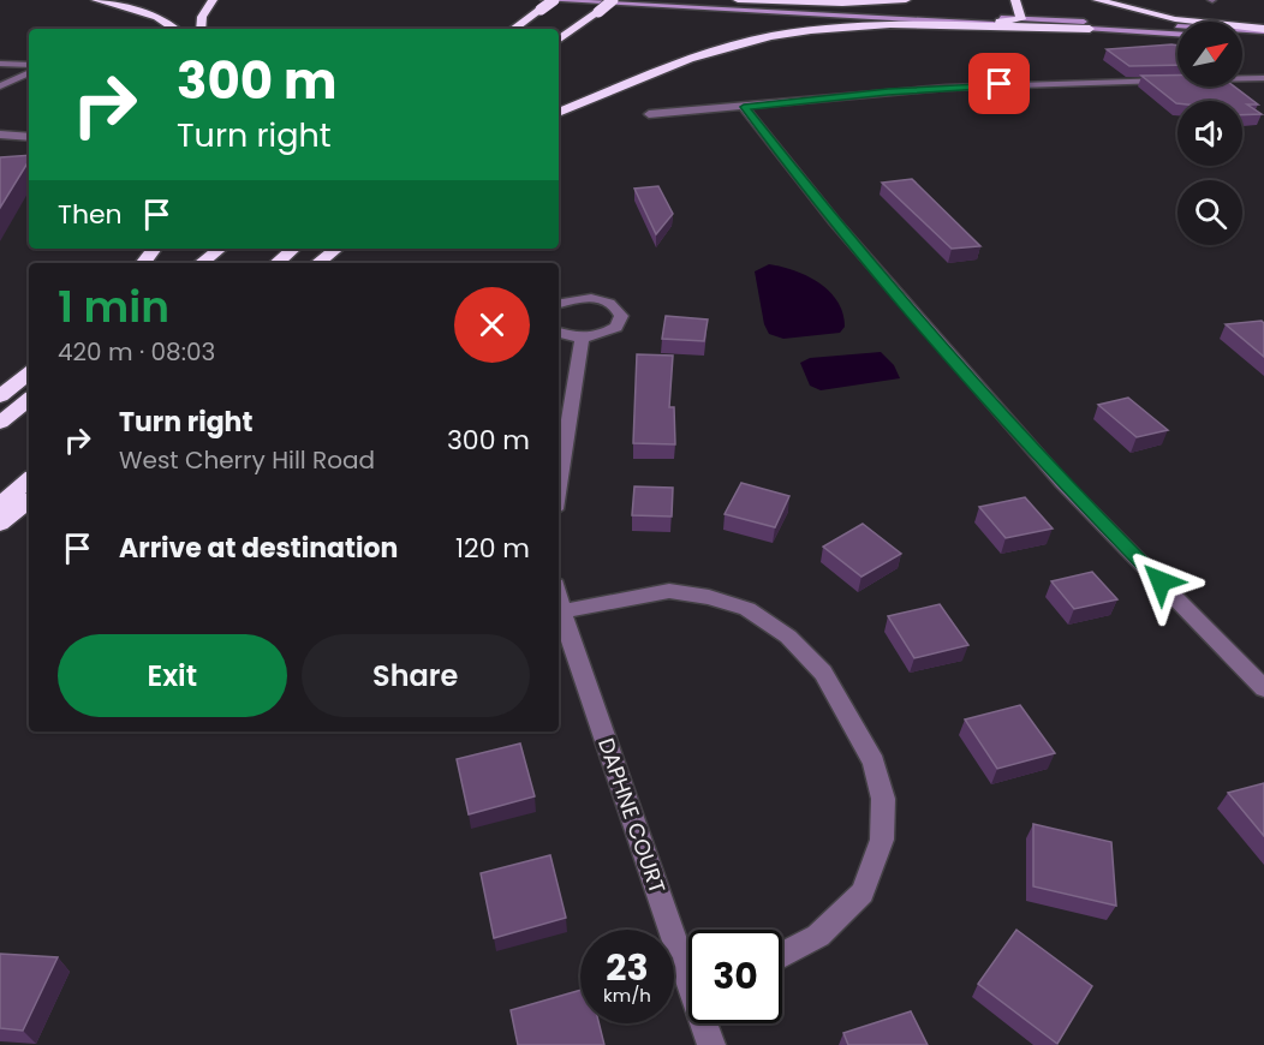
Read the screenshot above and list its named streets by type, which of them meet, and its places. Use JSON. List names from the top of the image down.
{
  "streets": {
    "street": ["DAPHNE COURT"]
  },
  "north": "top right",
  "page": {
    "turn": ["300 m", "Turn right"],
    "then": "Then",
    "heading": ["1 min", "420 m · 08:03"],
    "list": [
      {
        "name": "Turn right",
        "note": "West Cherry Hill Road",
        "value": "300 m"
      },
      {
        "name": "Arrive at destination",
        "value": "120 m"
      }
    ],
    "buttons": ["Exit", "Share"],
    "speed": "23 km/h",
    "limit": "30"
  }
}
